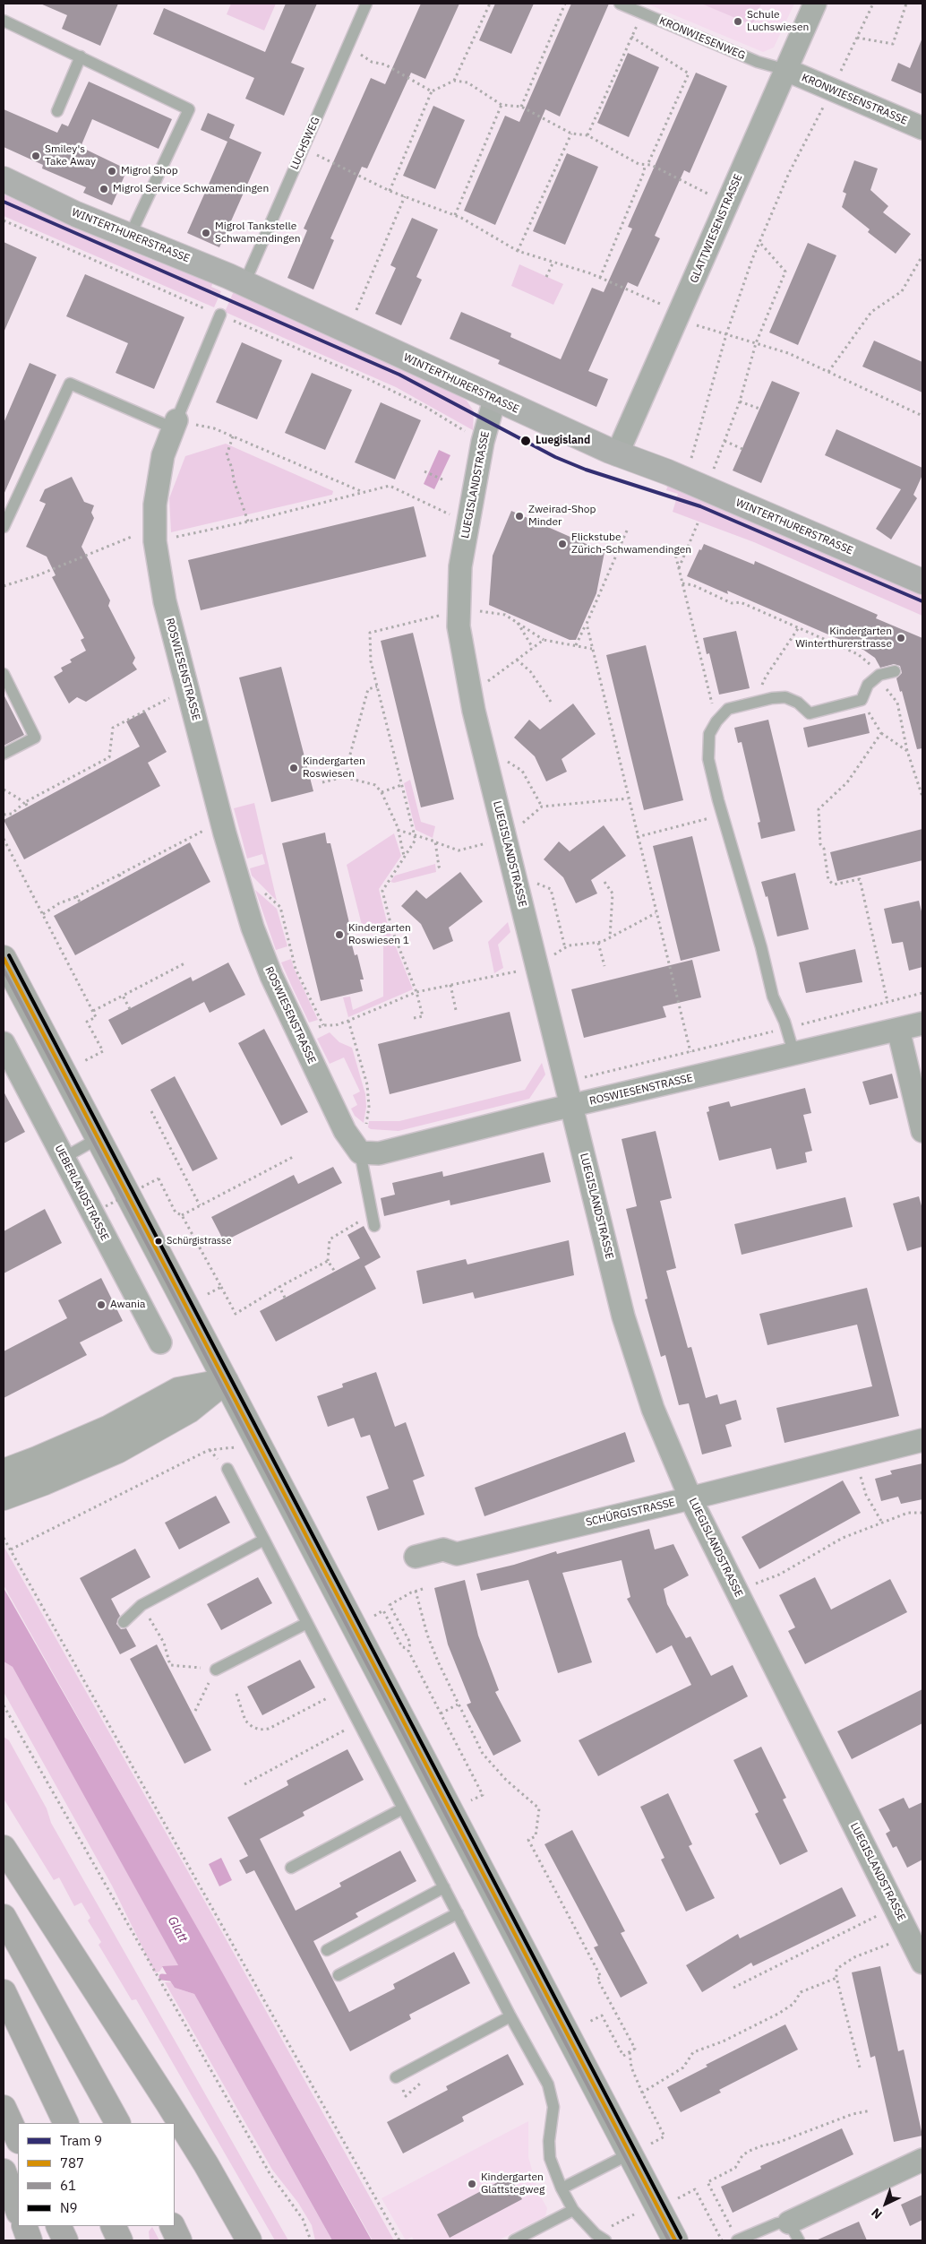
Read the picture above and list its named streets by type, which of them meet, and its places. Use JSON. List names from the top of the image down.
{
  "streets": {
    "main road": ["WINTERTHURERSTRASSE"],
    "street": [
      "KRONWIESENSTRASSE",
      "GLATTWIESENSTRASSE",
      "LUEGISLANDSTRASSE",
      "ROSWIESENSTRASSE",
      "UEBERLANDSTRASSE",
      "SCHÜRGISTRASSE"
    ],
    "lane": ["KRONWIESENWEG", "LUCHSWEG"]
  },
  "crossings": [
    ["KRONWIESENWEG", "KRONWIESENSTRASSE"],
    ["KRONWIESENWEG", "GLATTWIESENSTRASSE"],
    ["KRONWIESENSTRASSE", "GLATTWIESENSTRASSE"],
    ["LUCHSWEG", "WINTERTHURERSTRASSE"],
    ["GLATTWIESENSTRASSE", "WINTERTHURERSTRASSE"],
    ["WINTERTHURERSTRASSE", "LUEGISLANDSTRASSE"],
    ["LUEGISLANDSTRASSE", "ROSWIESENSTRASSE"],
    ["LUEGISLANDSTRASSE", "SCHÜRGISTRASSE"]
  ],
  "water": ["Glatt"],
  "places": [
    "Schule Luchswiesen",
    "Smiley's Take Away",
    "Migrol Shop",
    "Migrol Service Schwamendingen",
    "Migrol Tankstelle Schwamendingen",
    "Luegisland",
    "Zweirad-Shop Minder",
    "Flickstube Zürich-Schwamendingen",
    "Kindergarten Winterthurerstrasse",
    "Kindergarten Roswiesen",
    "Kindergarten Roswiesen 1",
    "Schürgistrasse",
    "Awania",
    "Kindergarten Glattstegweg"
  ],
  "lines": [
    "tram line 9",
    "transit line N9",
    "transit line 787",
    "transit line 61"
  ],
  "legend": [
    "Tram 9",
    "787",
    "61",
    "N9"
  ],
  "north": "bottom left"
}
